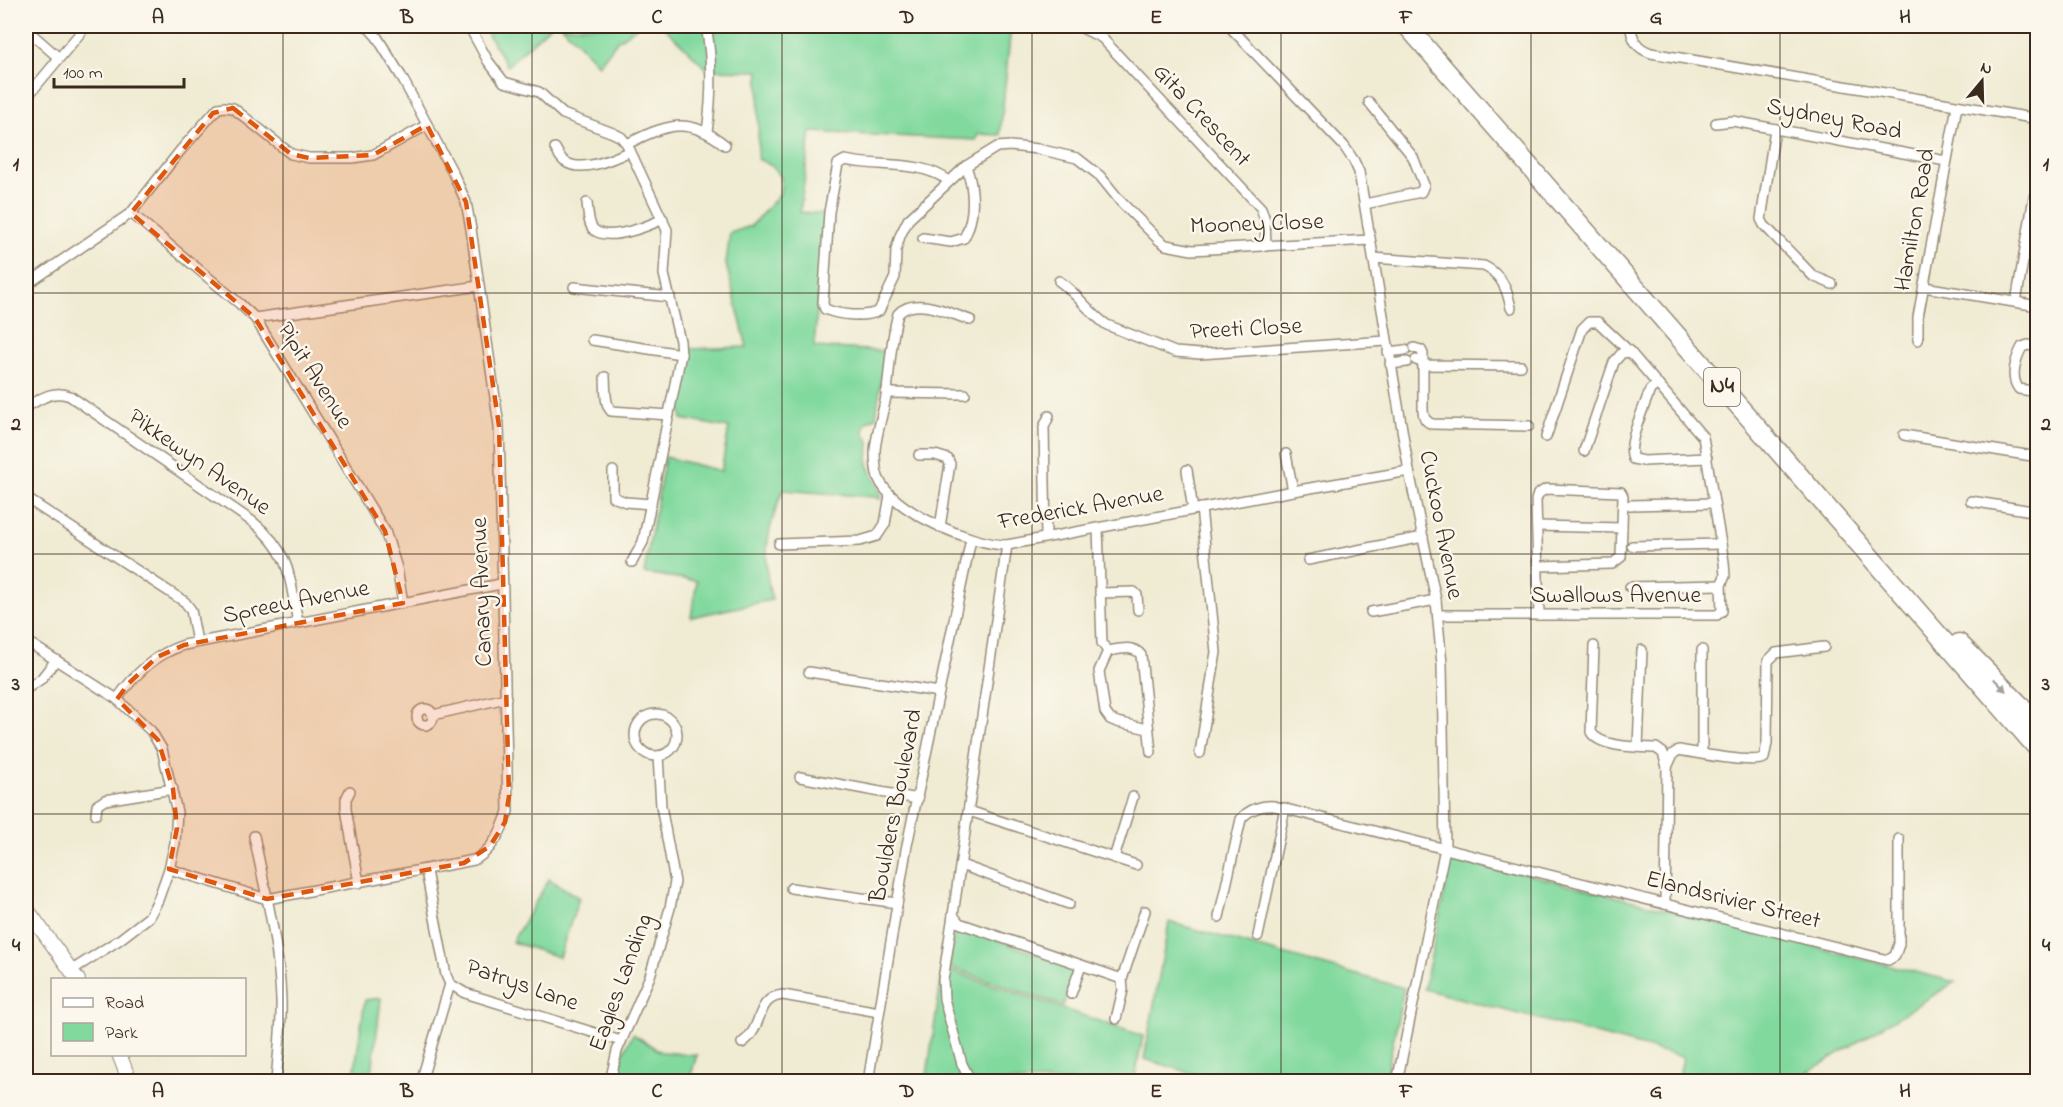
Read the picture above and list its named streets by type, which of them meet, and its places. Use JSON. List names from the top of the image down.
{
  "streets": {
    "highway": ["N4"],
    "street": [
      "Gita Crescent",
      "Sydney Road",
      "Hamilton Road",
      "Mooney Close",
      "Preeti Close",
      "Pipit Avenue",
      "Pikkewyn Avenue",
      "Frederick Avenue",
      "Cuckoo Avenue",
      "Canary Avenue",
      "Swallows Avenue",
      "Spreeu Avenue",
      "Boulders Boulevard",
      "Elandsrivier Street",
      "Eagles Landing",
      "Patrys Lane"
    ]
  },
  "crossings": [
    ["Gita Crescent", "Mooney Close"],
    ["Sydney Road", "Hamilton Road"],
    ["Mooney Close", "Cuckoo Avenue"],
    ["Preeti Close", "Cuckoo Avenue"],
    ["Pipit Avenue", "Spreeu Avenue"],
    ["Pikkewyn Avenue", "Spreeu Avenue"],
    ["Frederick Avenue", "Cuckoo Avenue"],
    ["Frederick Avenue", "Boulders Boulevard"],
    ["Cuckoo Avenue", "Swallows Avenue"],
    ["Cuckoo Avenue", "Elandsrivier Street"],
    ["Canary Avenue", "Spreeu Avenue"],
    ["Canary Avenue", "Patrys Lane"],
    ["Eagles Landing", "Patrys Lane"]
  ],
  "legend": ["Road", "Park"],
  "scale_bar": "100 m",
  "north": "top",
  "grid": {
    "columns": [
      "A",
      "B",
      "C",
      "D",
      "E",
      "F",
      "G",
      "H"
    ],
    "rows": [
      "1",
      "2",
      "3",
      "4"
    ]
  }
}
